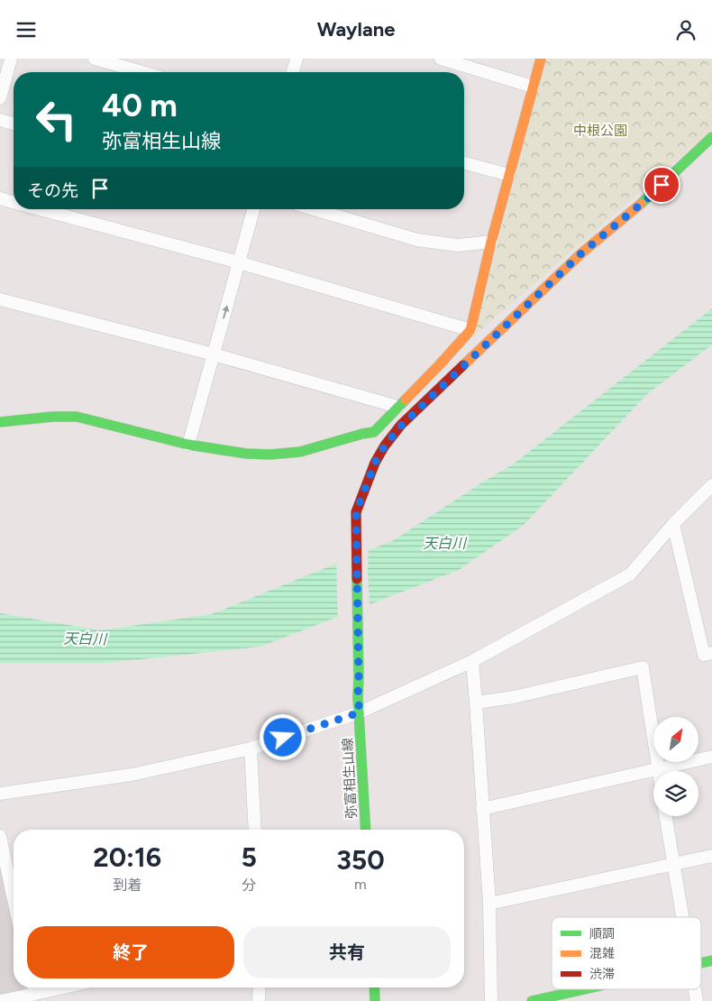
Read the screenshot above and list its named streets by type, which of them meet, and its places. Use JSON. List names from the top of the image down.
{
  "streets": {
    "street": ["弥富相生山線"]
  },
  "water": ["天白川"],
  "parks": ["中根公園"],
  "legend": ["順調", "混雑", "渋滞"],
  "north": "top right",
  "page": {
    "header": "Waylane",
    "turn": ["40 m", "弥富相生山線"],
    "then": "その先",
    "eta": [
      "20:16",
      "到着",
      "5",
      "分",
      "350",
      "m"
    ],
    "buttons": ["終了", "共有"]
  }
}
